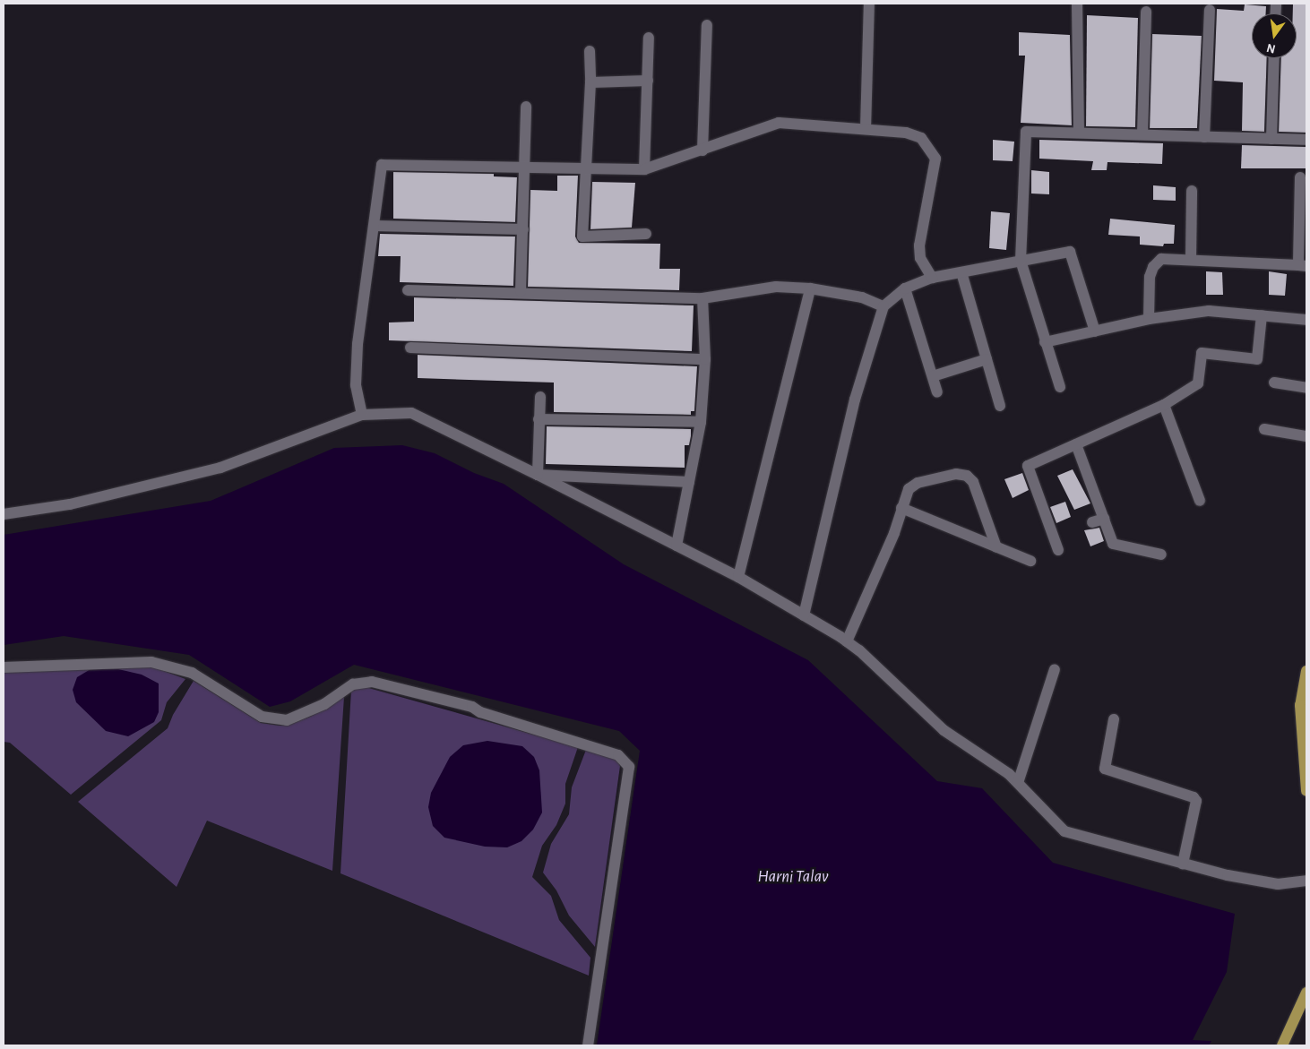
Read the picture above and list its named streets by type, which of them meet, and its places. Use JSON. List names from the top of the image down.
{
  "water": ["Harni Talav"],
  "north": "bottom"
}
